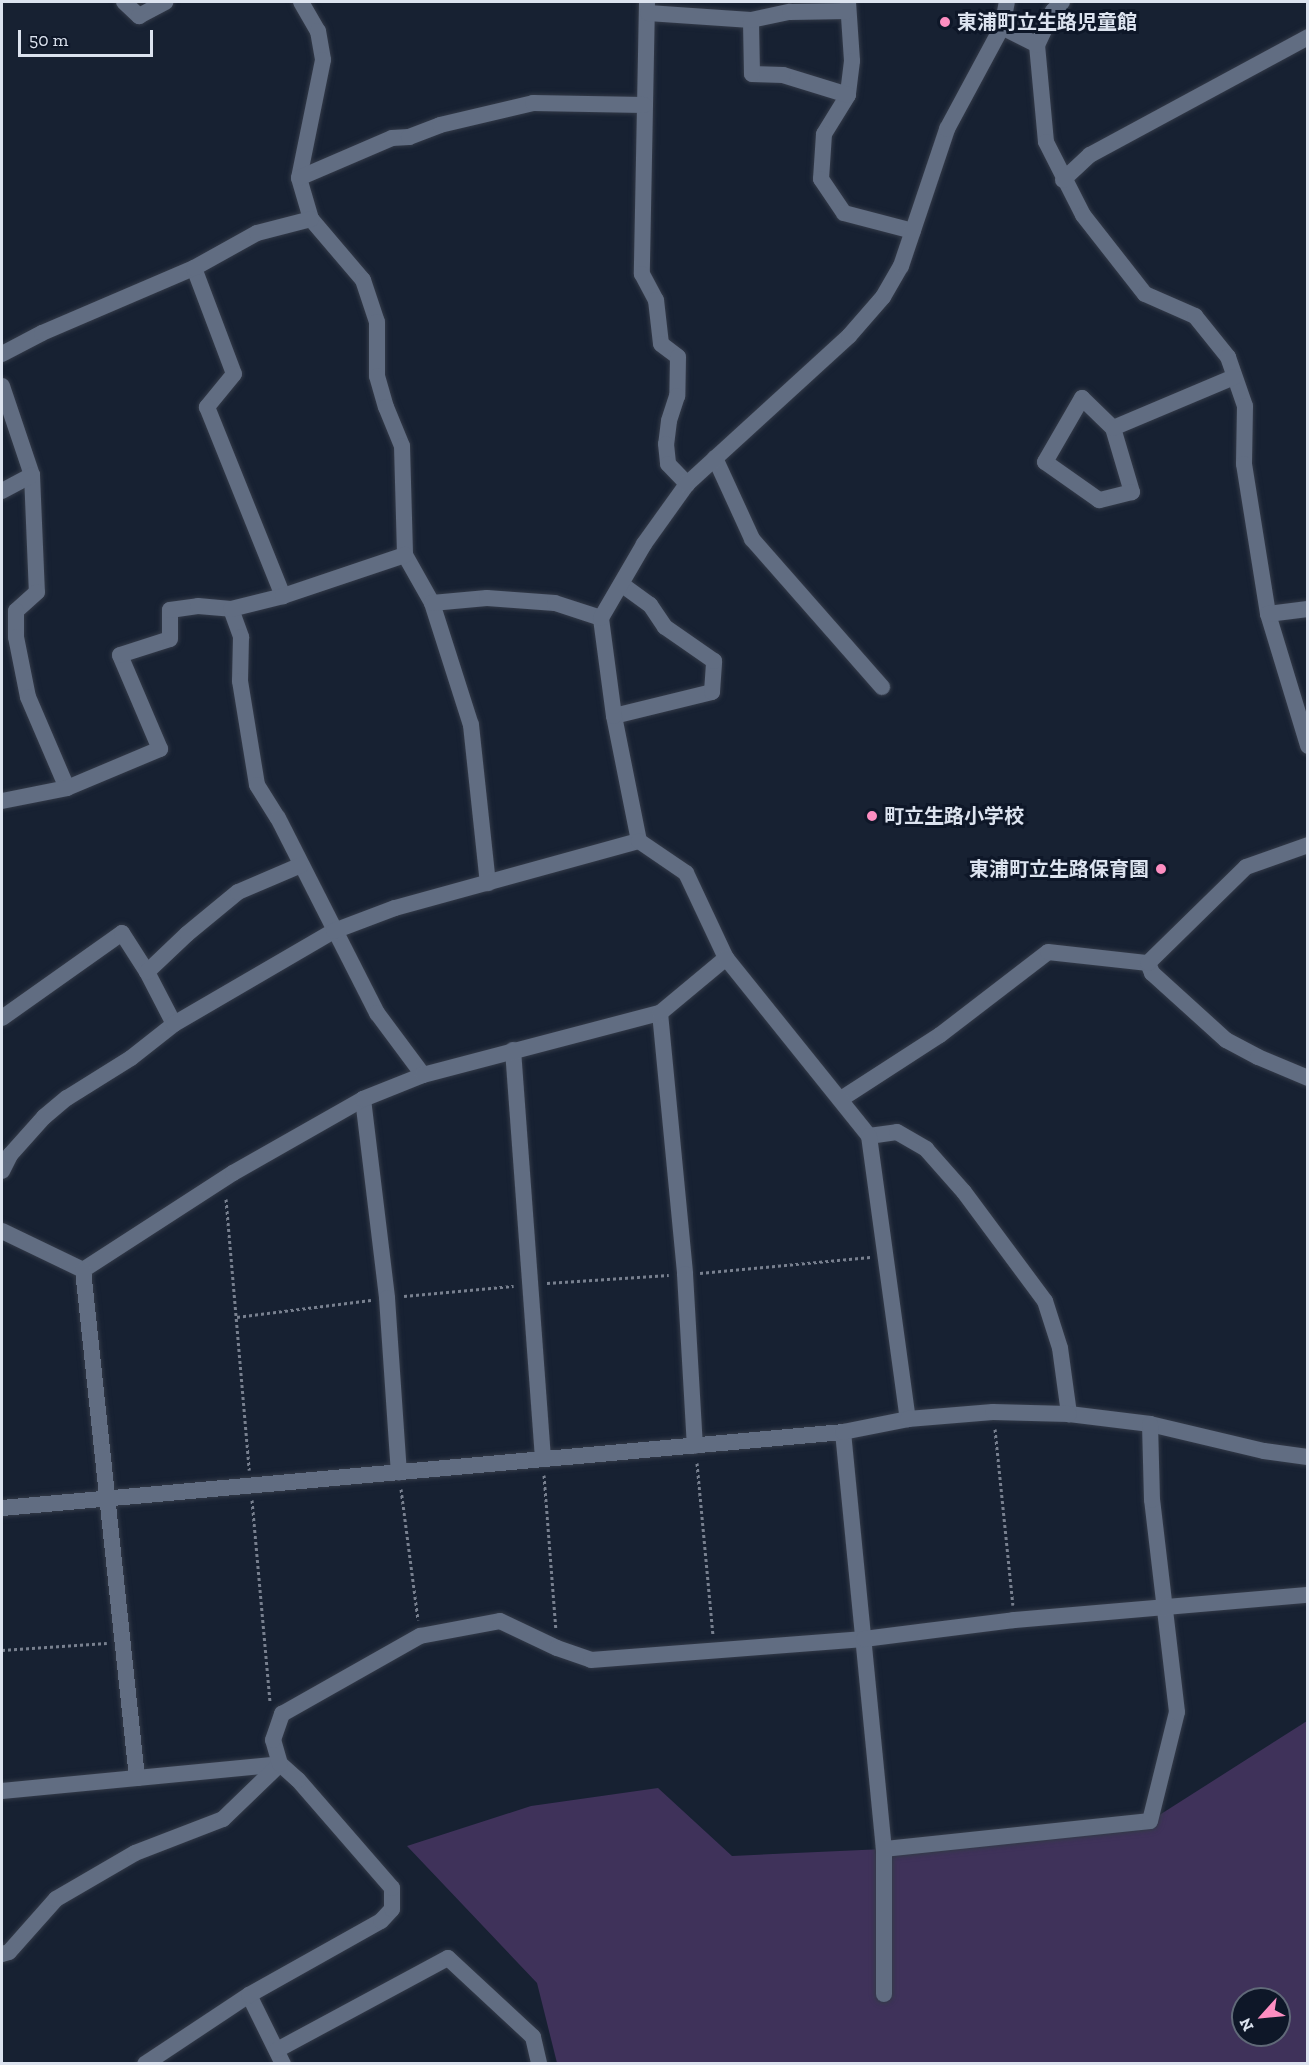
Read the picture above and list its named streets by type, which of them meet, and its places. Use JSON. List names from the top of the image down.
{
  "places": ["東浦町立生路児童館", "町立生路小学校", "東浦町立生路保育園"],
  "scale_bar": "50 m",
  "north": "bottom left"
}
